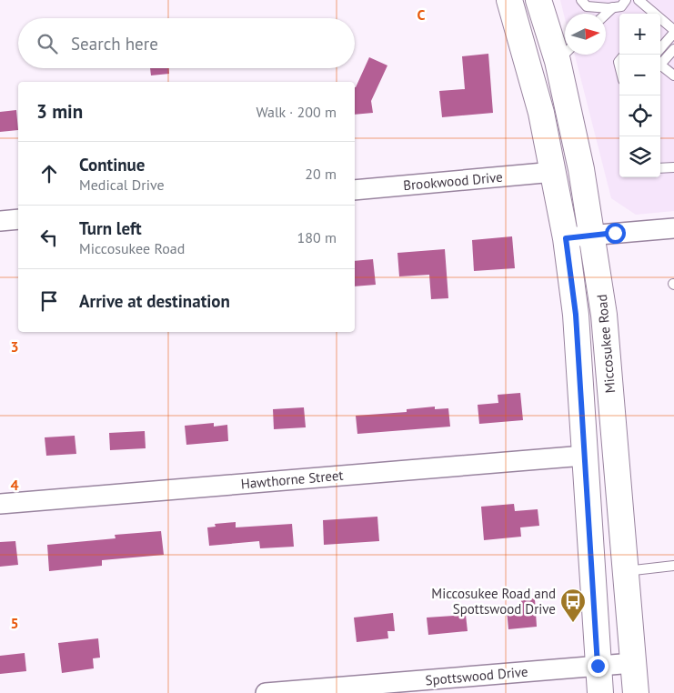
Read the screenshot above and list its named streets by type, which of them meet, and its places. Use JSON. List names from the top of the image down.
{
  "streets": {
    "street": [
      "Brookwood Drive",
      "Miccosukee Road",
      "Hawthorne Street",
      "Spottswood Drive"
    ]
  },
  "crossings": [
    ["Brookwood Drive", "Miccosukee Road"],
    ["Miccosukee Road", "Hawthorne Street"],
    ["Miccosukee Road", "Spottswood Drive"]
  ],
  "places": {
    "bus stop": ["Miccosukee Road and Spottswood Drive"]
  },
  "north": "right",
  "page": {
    "map_buttons": ["+", "−"],
    "search": "Search here",
    "heading": ["3 min", "Walk · 200 m"],
    "list": [
      ["Continue", "Medical Drive", "20 m"],
      ["Turn left", "Miccosukee Road", "180 m"],
      "Arrive at destination"
    ]
  },
  "grid": {
    "columns": ["C"],
    "rows": ["3", "4", "5"]
  }
}
